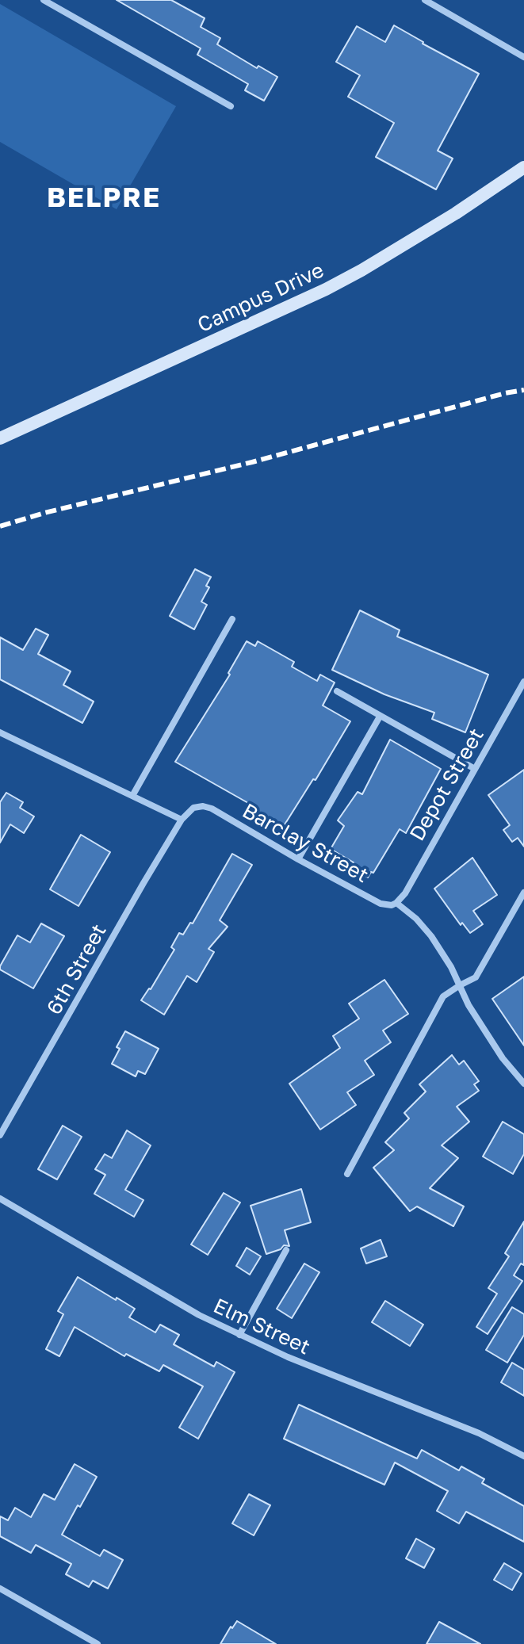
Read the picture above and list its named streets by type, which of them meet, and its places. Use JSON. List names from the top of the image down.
{
  "streets": {
    "street": [
      "Campus Drive",
      "Depot Street",
      "Barclay Street",
      "6th Street",
      "Elm Street"
    ]
  },
  "crossings": [
    ["Depot Street", "Barclay Street"],
    ["Barclay Street", "6th Street"]
  ],
  "districts": ["BELPRE"]
}
